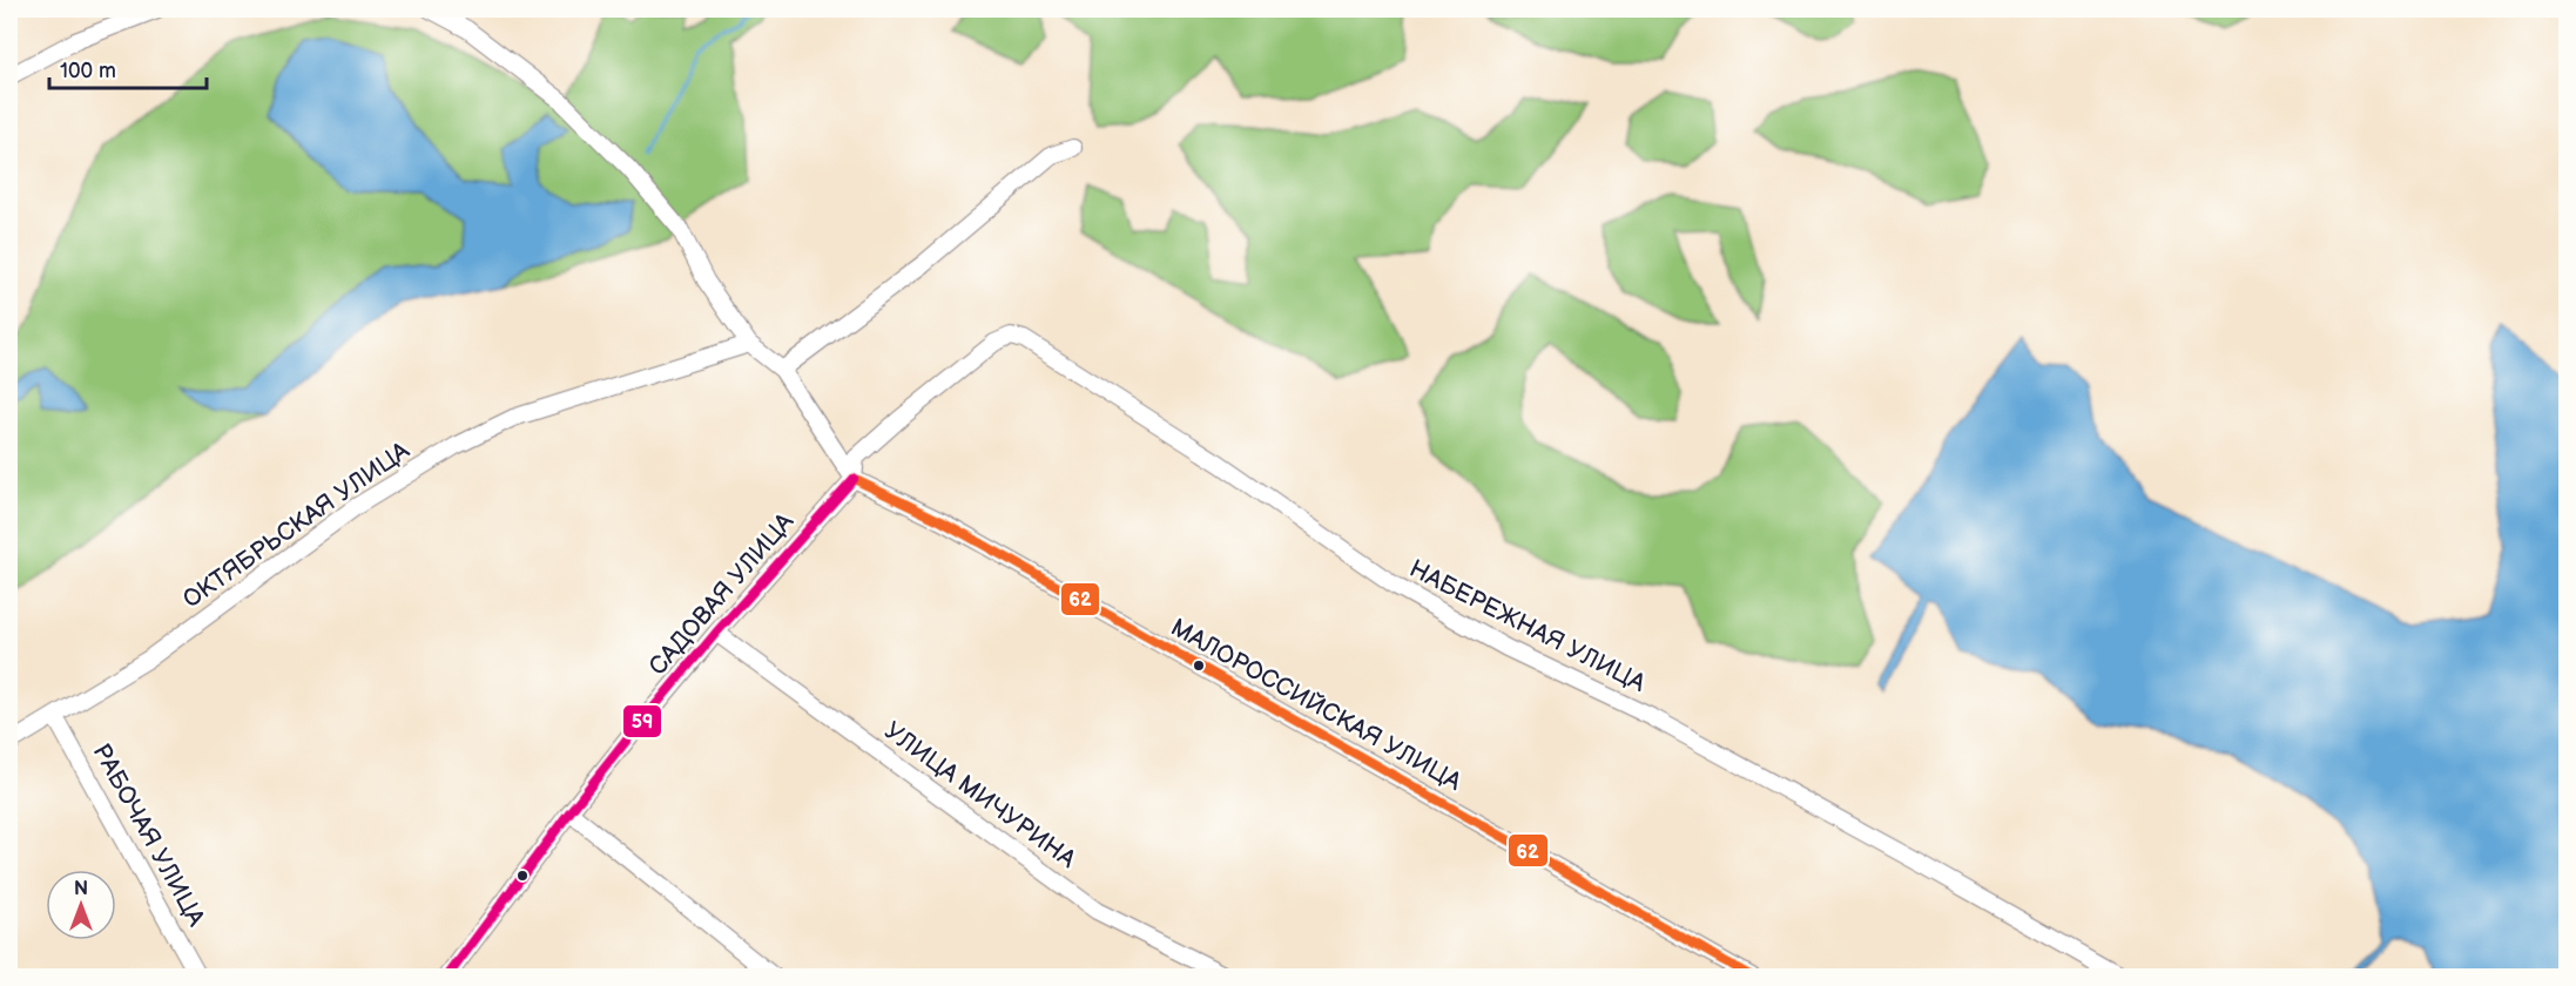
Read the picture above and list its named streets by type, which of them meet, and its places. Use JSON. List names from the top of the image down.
{
  "streets": {
    "street": [
      "ОКТЯБРЬСКАЯ УЛИЦА",
      "САДОВАЯ УЛИЦА",
      "НАБЕРЕЖНАЯ УЛИЦА",
      "МАЛОРОССИЙСКАЯ УЛИЦА",
      "УЛИЦА МИЧУРИНА",
      "РАБОЧАЯ УЛИЦА"
    ]
  },
  "crossings": [
    ["ОКТЯБРЬСКАЯ УЛИЦА", "РАБОЧАЯ УЛИЦА"],
    ["САДОВАЯ УЛИЦА", "НАБЕРЕЖНАЯ УЛИЦА"],
    ["САДОВАЯ УЛИЦА", "МАЛОРОССИЙСКАЯ УЛИЦА"],
    ["САДОВАЯ УЛИЦА", "УЛИЦА МИЧУРИНА"],
    ["НАБЕРЕЖНАЯ УЛИЦА", "МАЛОРОССИЙСКАЯ УЛИЦА"]
  ],
  "lines": ["transit line 62", "transit line 59"],
  "scale_bar": "100 m",
  "north": "top"
}
